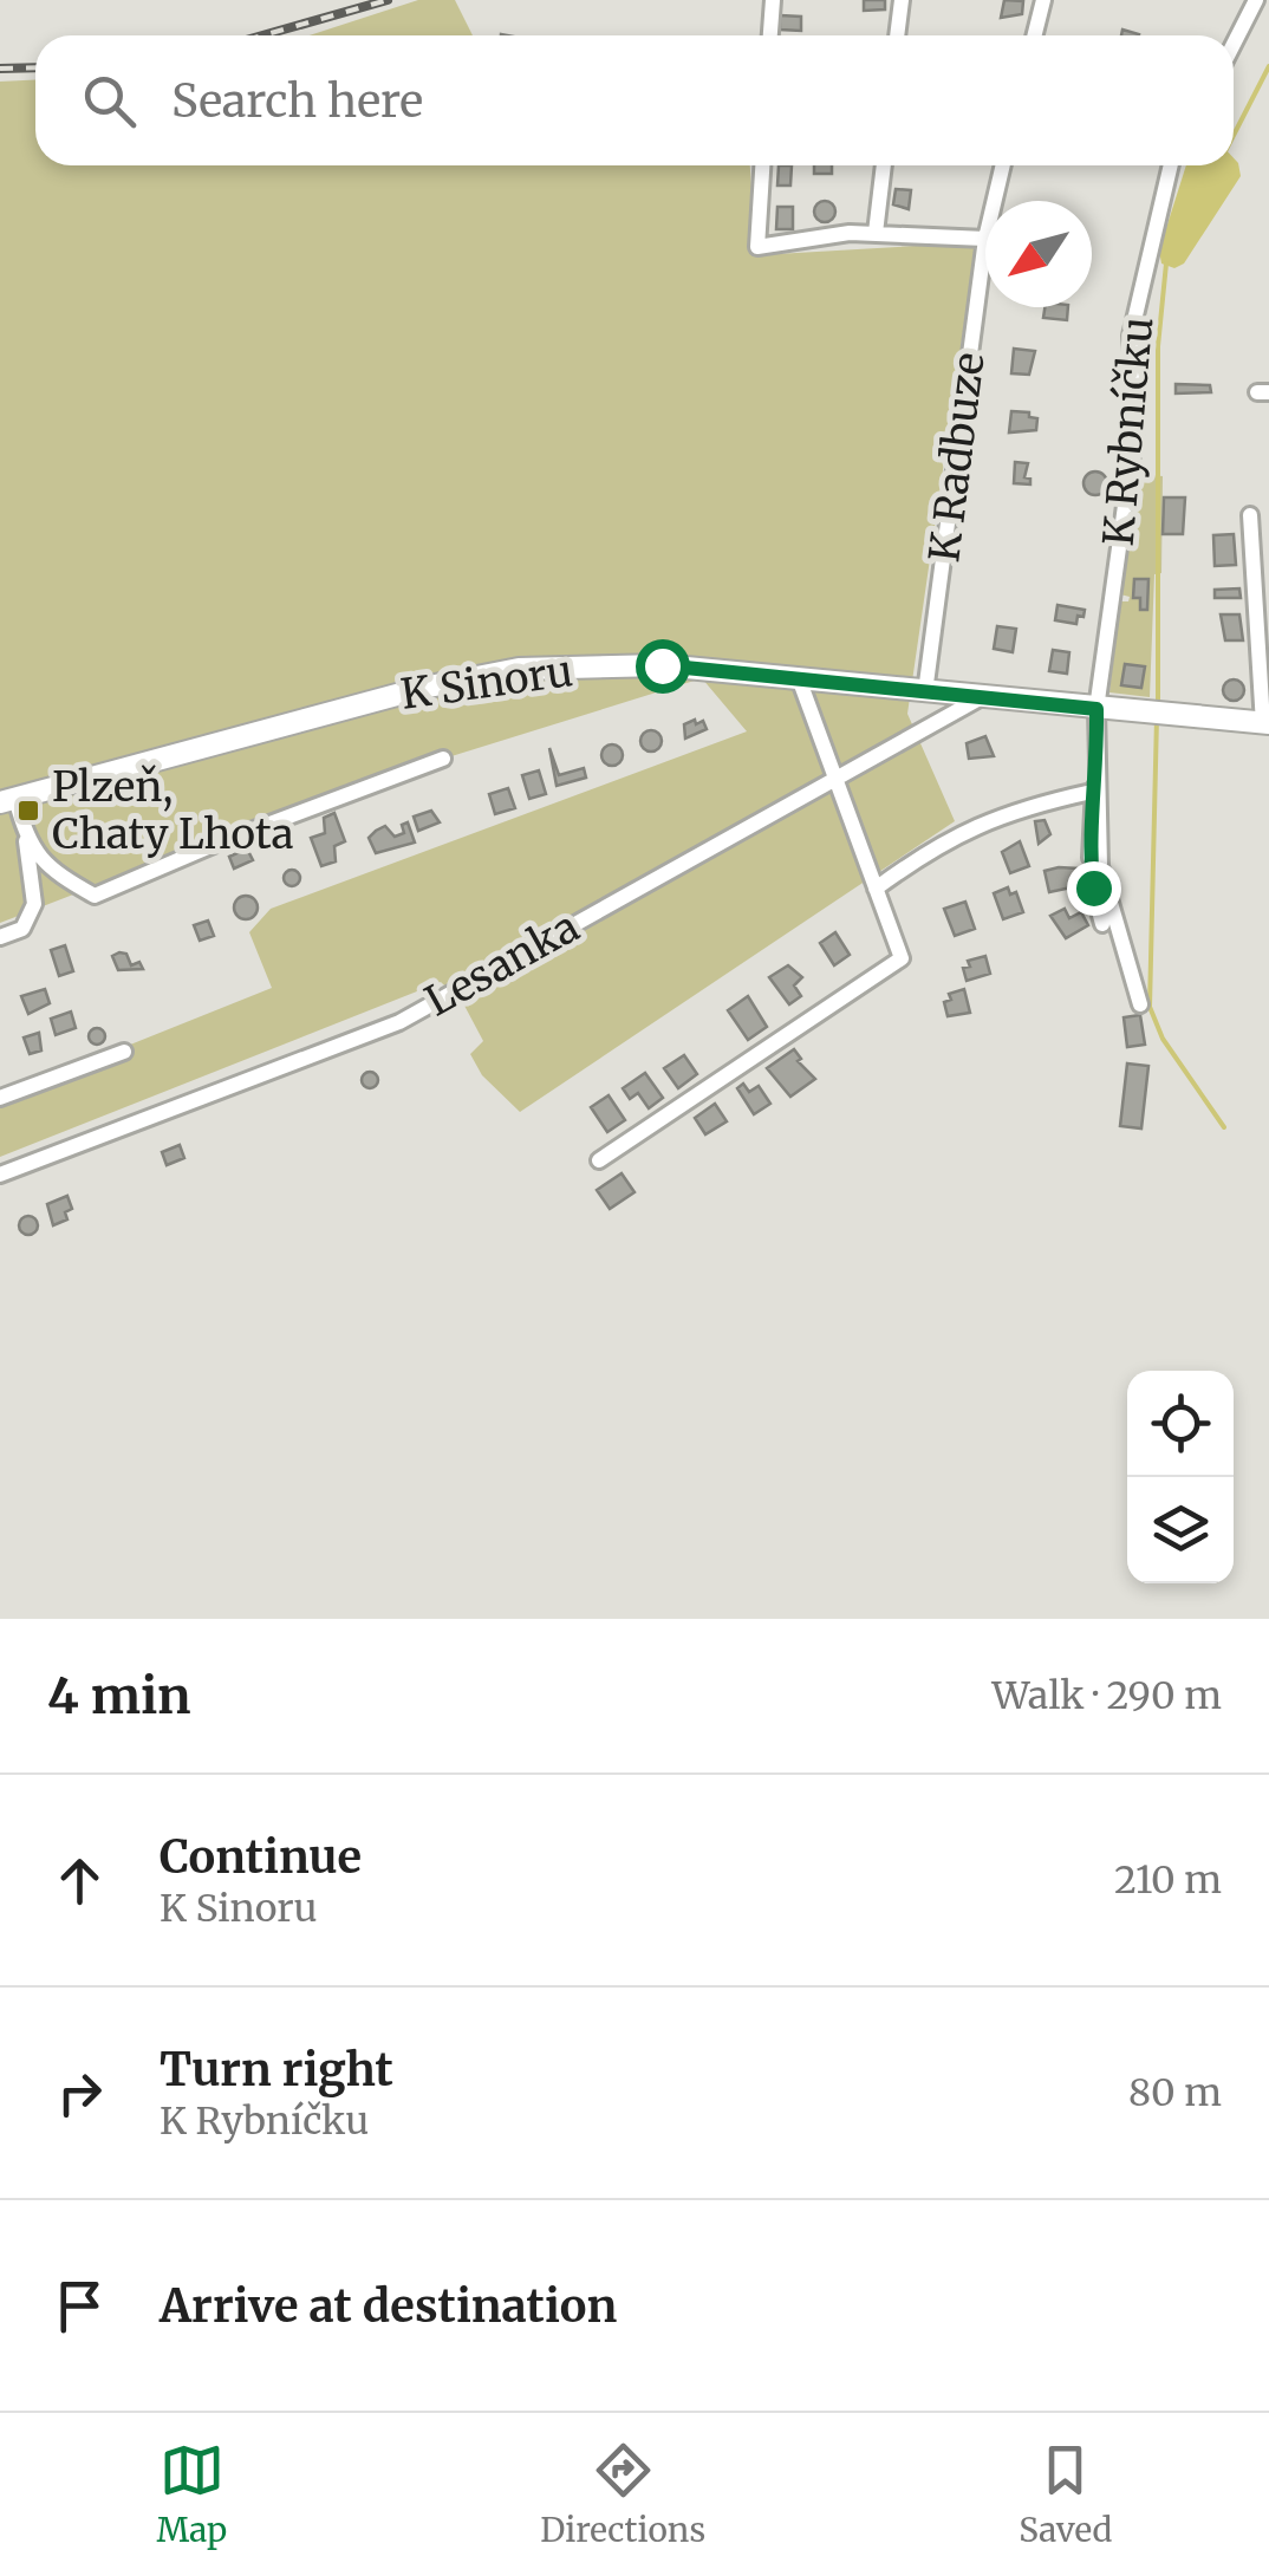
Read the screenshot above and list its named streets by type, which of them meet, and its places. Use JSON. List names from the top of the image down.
{
  "streets": {
    "street": [
      "K Rybníčku",
      "K Radbuze",
      "K Sinoru",
      "Lesanka"
    ]
  },
  "crossings": [
    ["K Rybníčku", "K Sinoru"],
    ["K Radbuze", "K Sinoru"],
    ["K Sinoru", "Lesanka"]
  ],
  "places": {
    "transit": ["Plzeň, Chaty Lhota"]
  },
  "north": "bottom left",
  "page": {
    "search": "Search here",
    "heading": ["4 min", "Walk · 290 m"],
    "list": [
      ["Continue", "K Sinoru", "210 m"],
      ["Turn right", "K Rybníčku", "80 m"],
      "Arrive at destination"
    ],
    "nav": ["Map", "Directions", "Saved"]
  }
}
